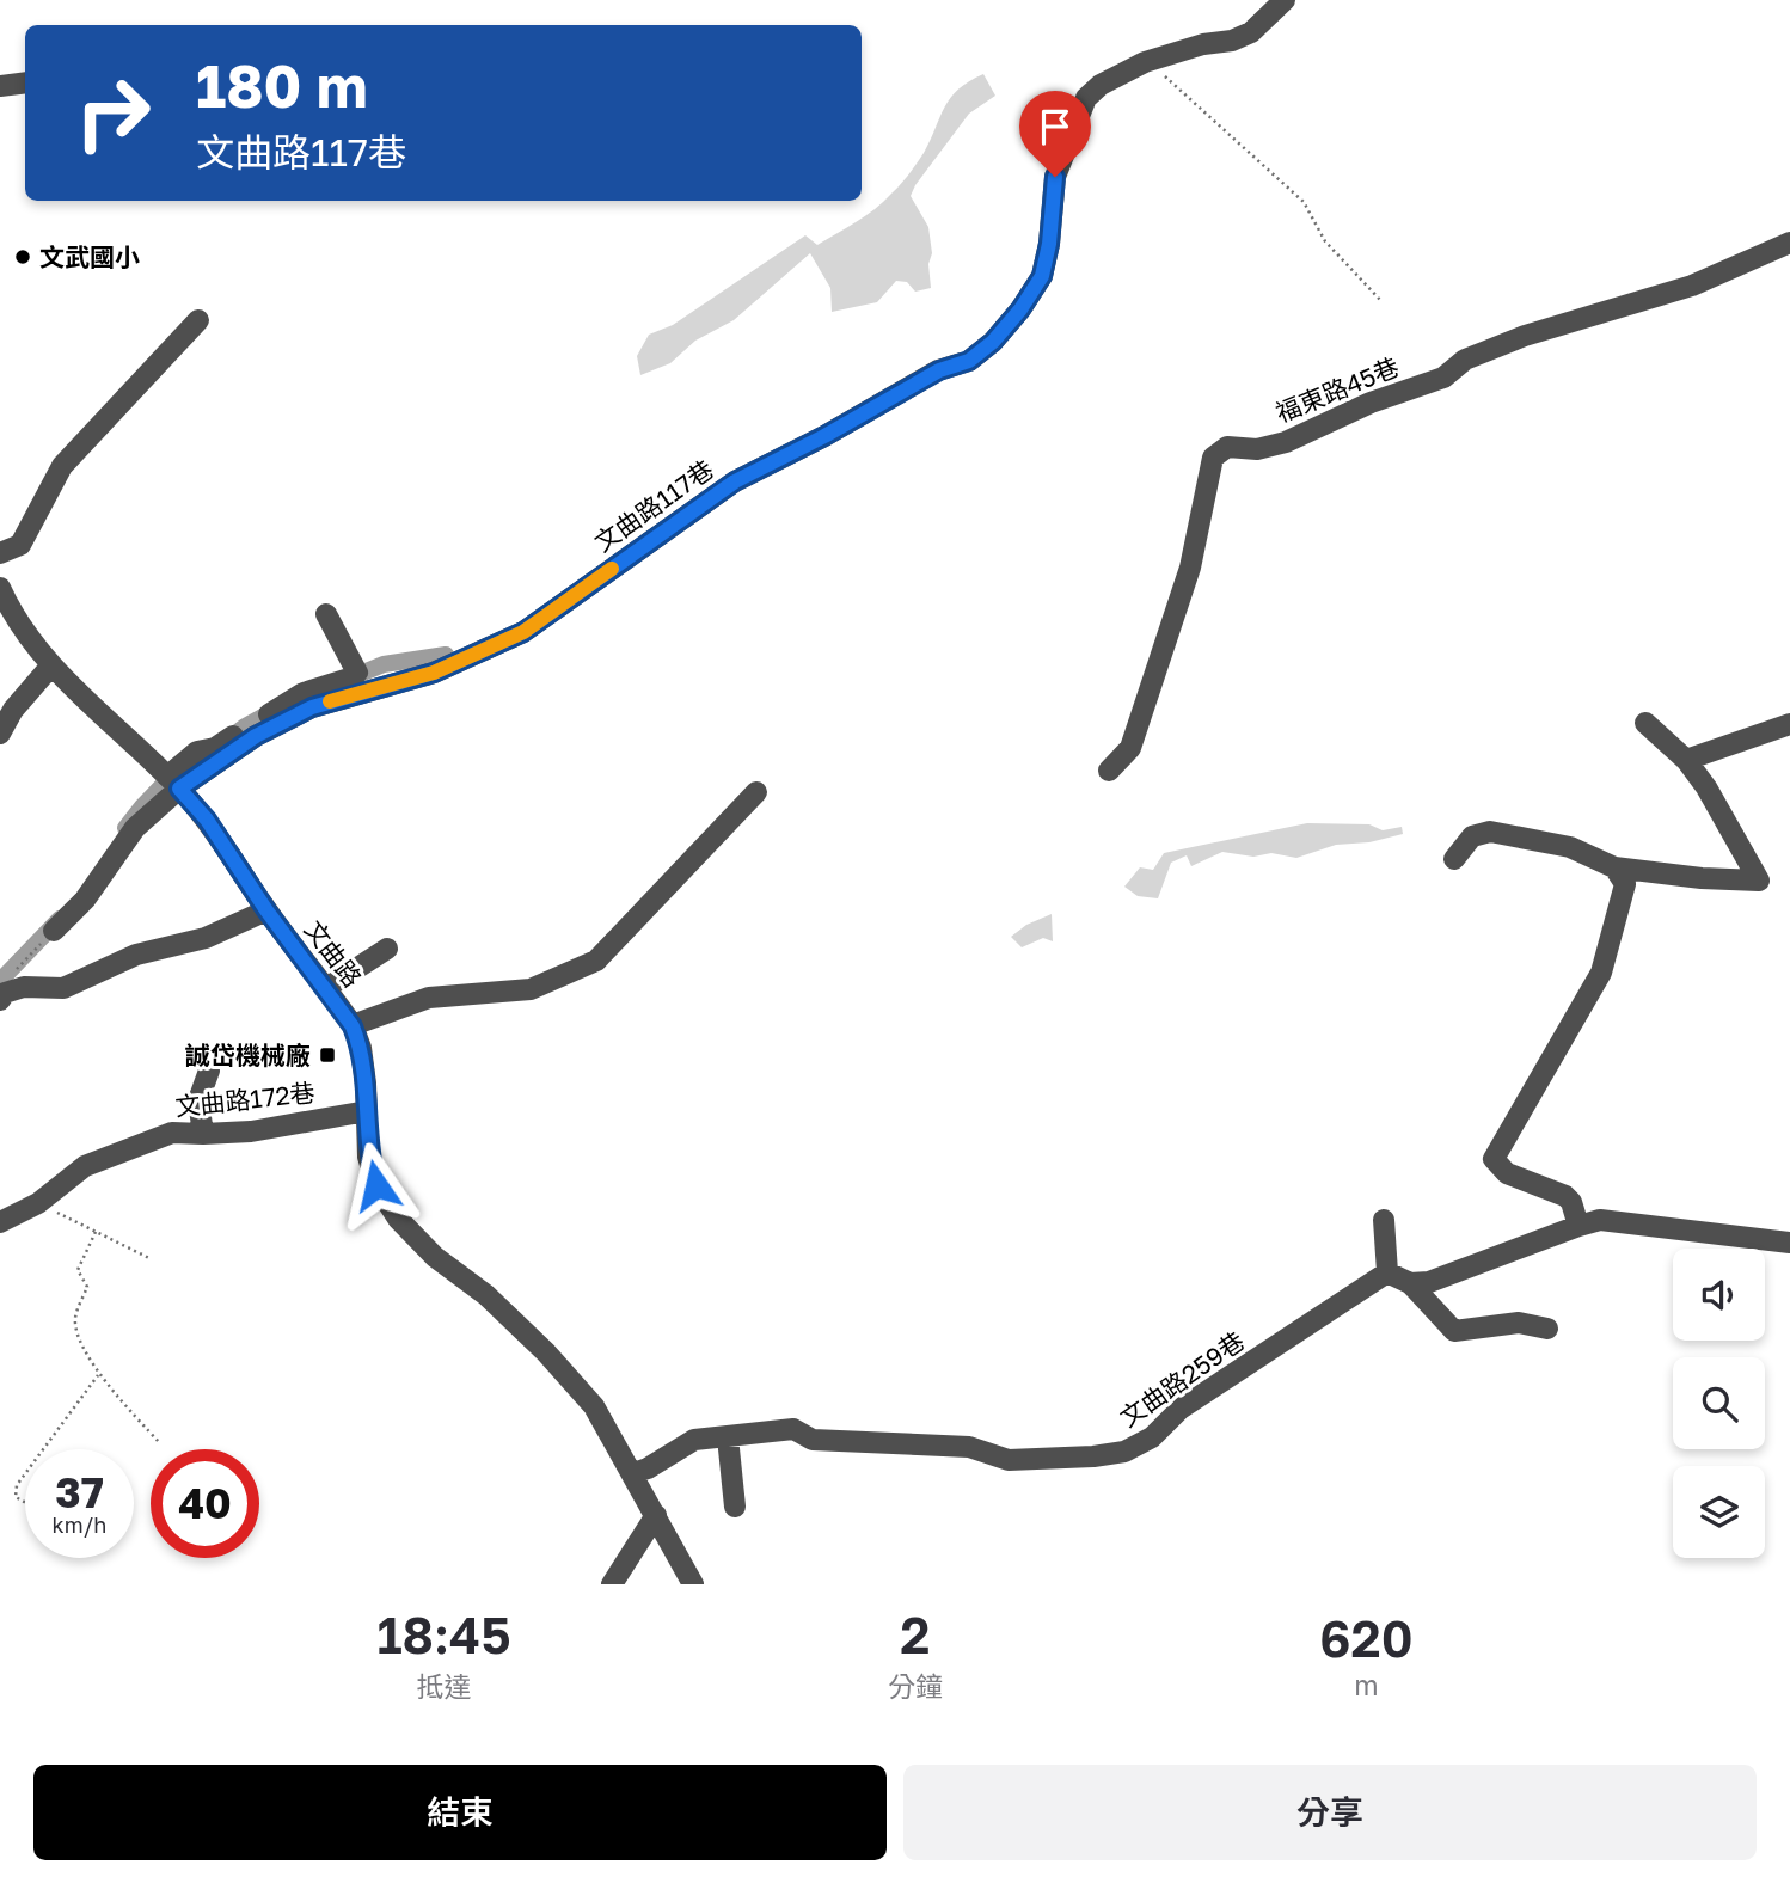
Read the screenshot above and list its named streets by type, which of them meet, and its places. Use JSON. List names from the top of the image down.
{
  "streets": {
    "street": [
      "福東路45巷",
      "文曲路117巷",
      "文曲路",
      "文曲路172巷",
      "文曲路259巷"
    ]
  },
  "crossings": [
    ["文曲路117巷", "文曲路"],
    ["文曲路", "文曲路172巷"],
    ["文曲路", "文曲路259巷"]
  ],
  "places": {
    "other": ["文武國小"],
    "transit": ["誠岱機械廠"]
  },
  "page": {
    "turn": ["180 m", "文曲路117巷"],
    "speed": "37 km/h",
    "limit": "40",
    "eta": [
      "18:45",
      "抵達",
      "2",
      "分鐘",
      "620",
      "m"
    ],
    "buttons": ["結束", "分享"]
  }
}
